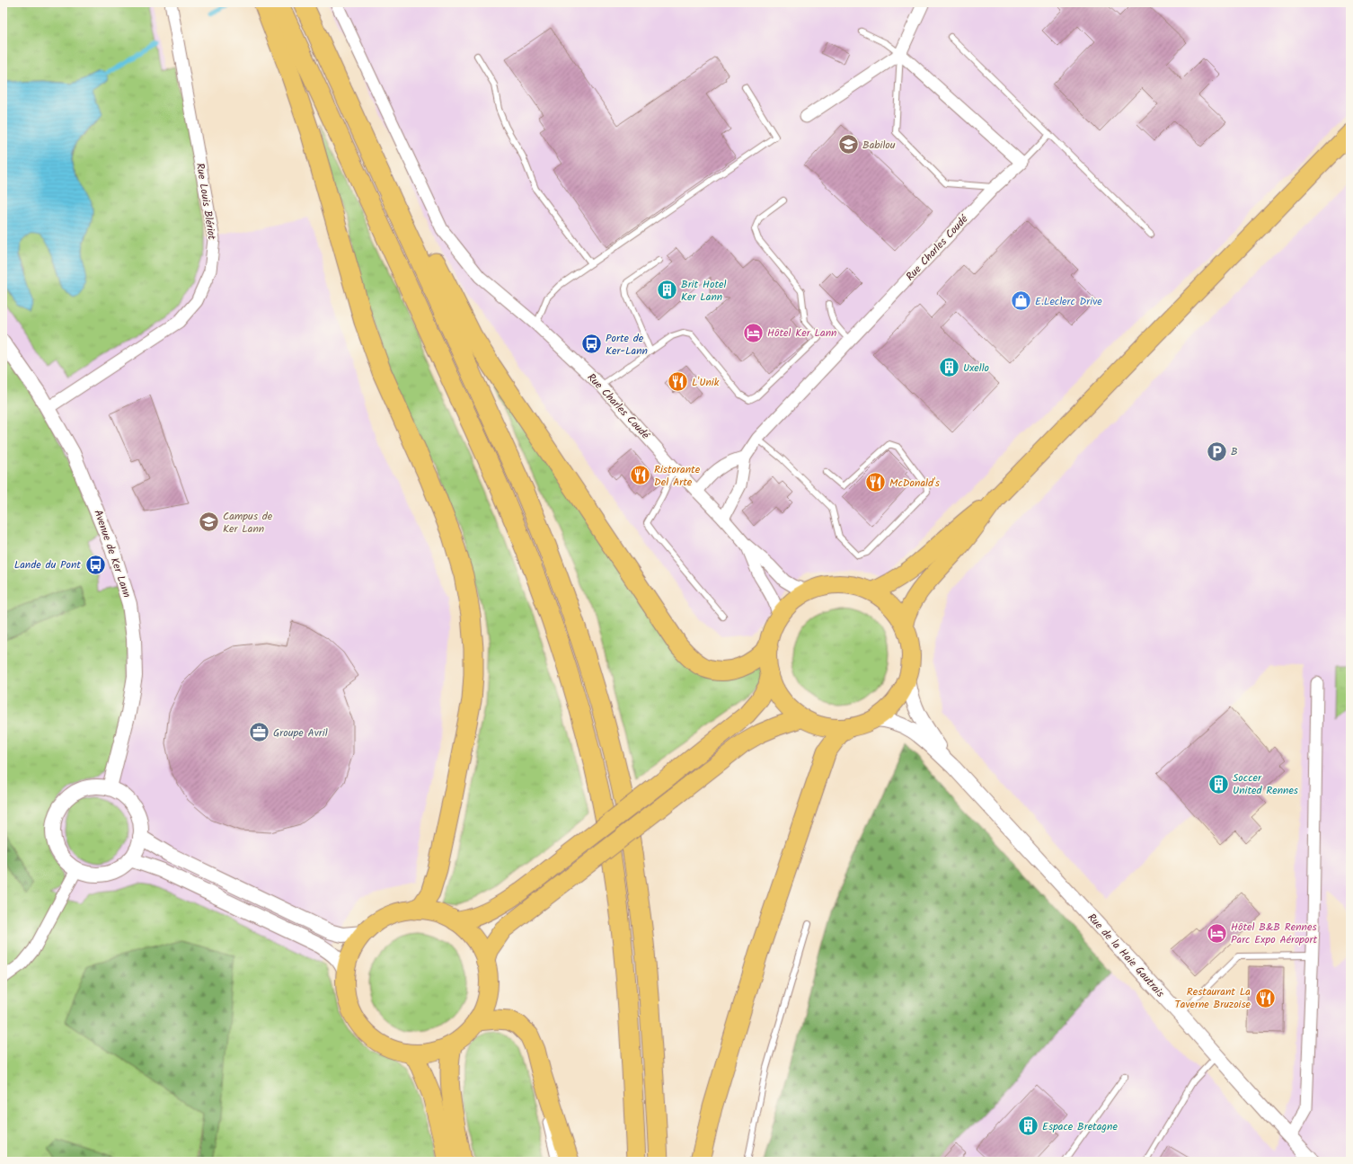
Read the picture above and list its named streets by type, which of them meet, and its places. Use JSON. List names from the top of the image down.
{
  "streets": {
    "street": [
      "Rue Louis Blériot",
      "Rue Charles Coudé",
      "Avenue de Ker Lann",
      "Rue de la Haie Gautrais"
    ]
  },
  "crossings": [
    ["Rue Louis Blériot", "Avenue de Ker Lann"]
  ],
  "places": {
    "school or university": ["Babilou", "Campus de Ker Lann"],
    "building": [
      "Brit Hotel Ker Lann",
      "Uxello",
      "Soccer United Rennes",
      "Espace Bretagne"
    ],
    "shop": ["E.Leclerc Drive"],
    "hotel": ["Hôtel Ker Lann", "Hôtel B&B Rennes Parc Expo Aéroport"],
    "bus stop": ["Porte de Ker-Lann", "Lande du Pont"],
    "restaurant": [
      "L'Unik",
      "Ristorante Del Arte",
      "McDonald's",
      "Restaurant La Taverne Bruzoise"
    ],
    "parking": ["B"],
    "office": ["Groupe Avril"]
  }
}
